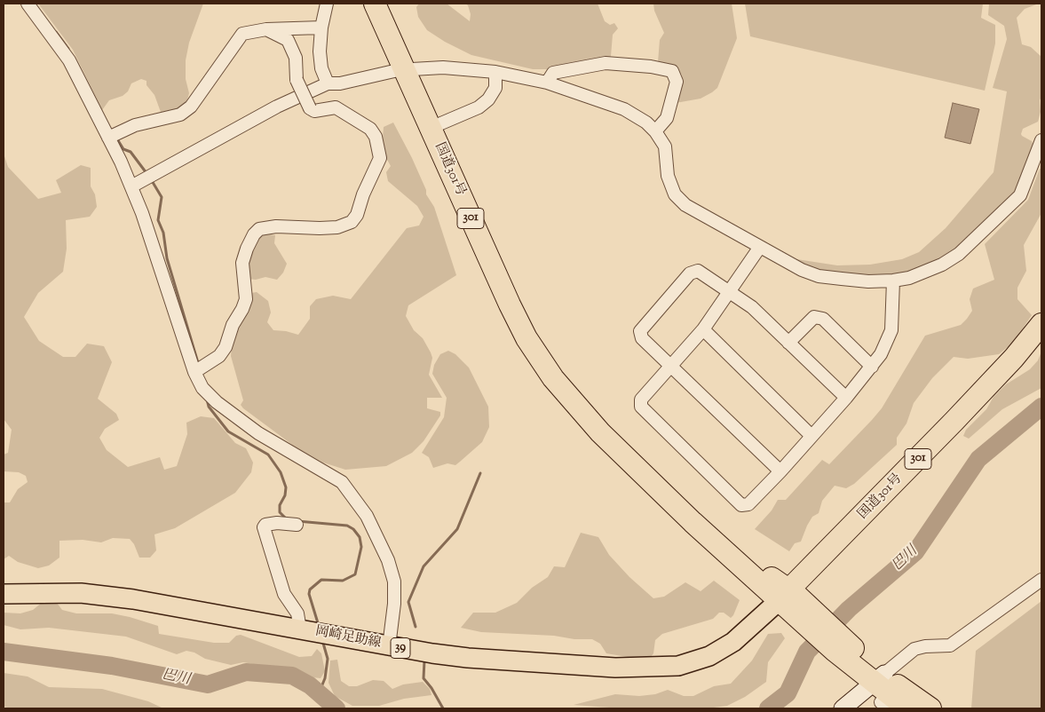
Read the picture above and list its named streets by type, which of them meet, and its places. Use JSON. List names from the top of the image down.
{
  "streets": {
    "highway": ["国道301号", "301"],
    "main road": ["岡崎足助線", "39"]
  },
  "crossings": [
    ["国道301号", "岡崎足助線"]
  ],
  "water": ["巴川"]
}
